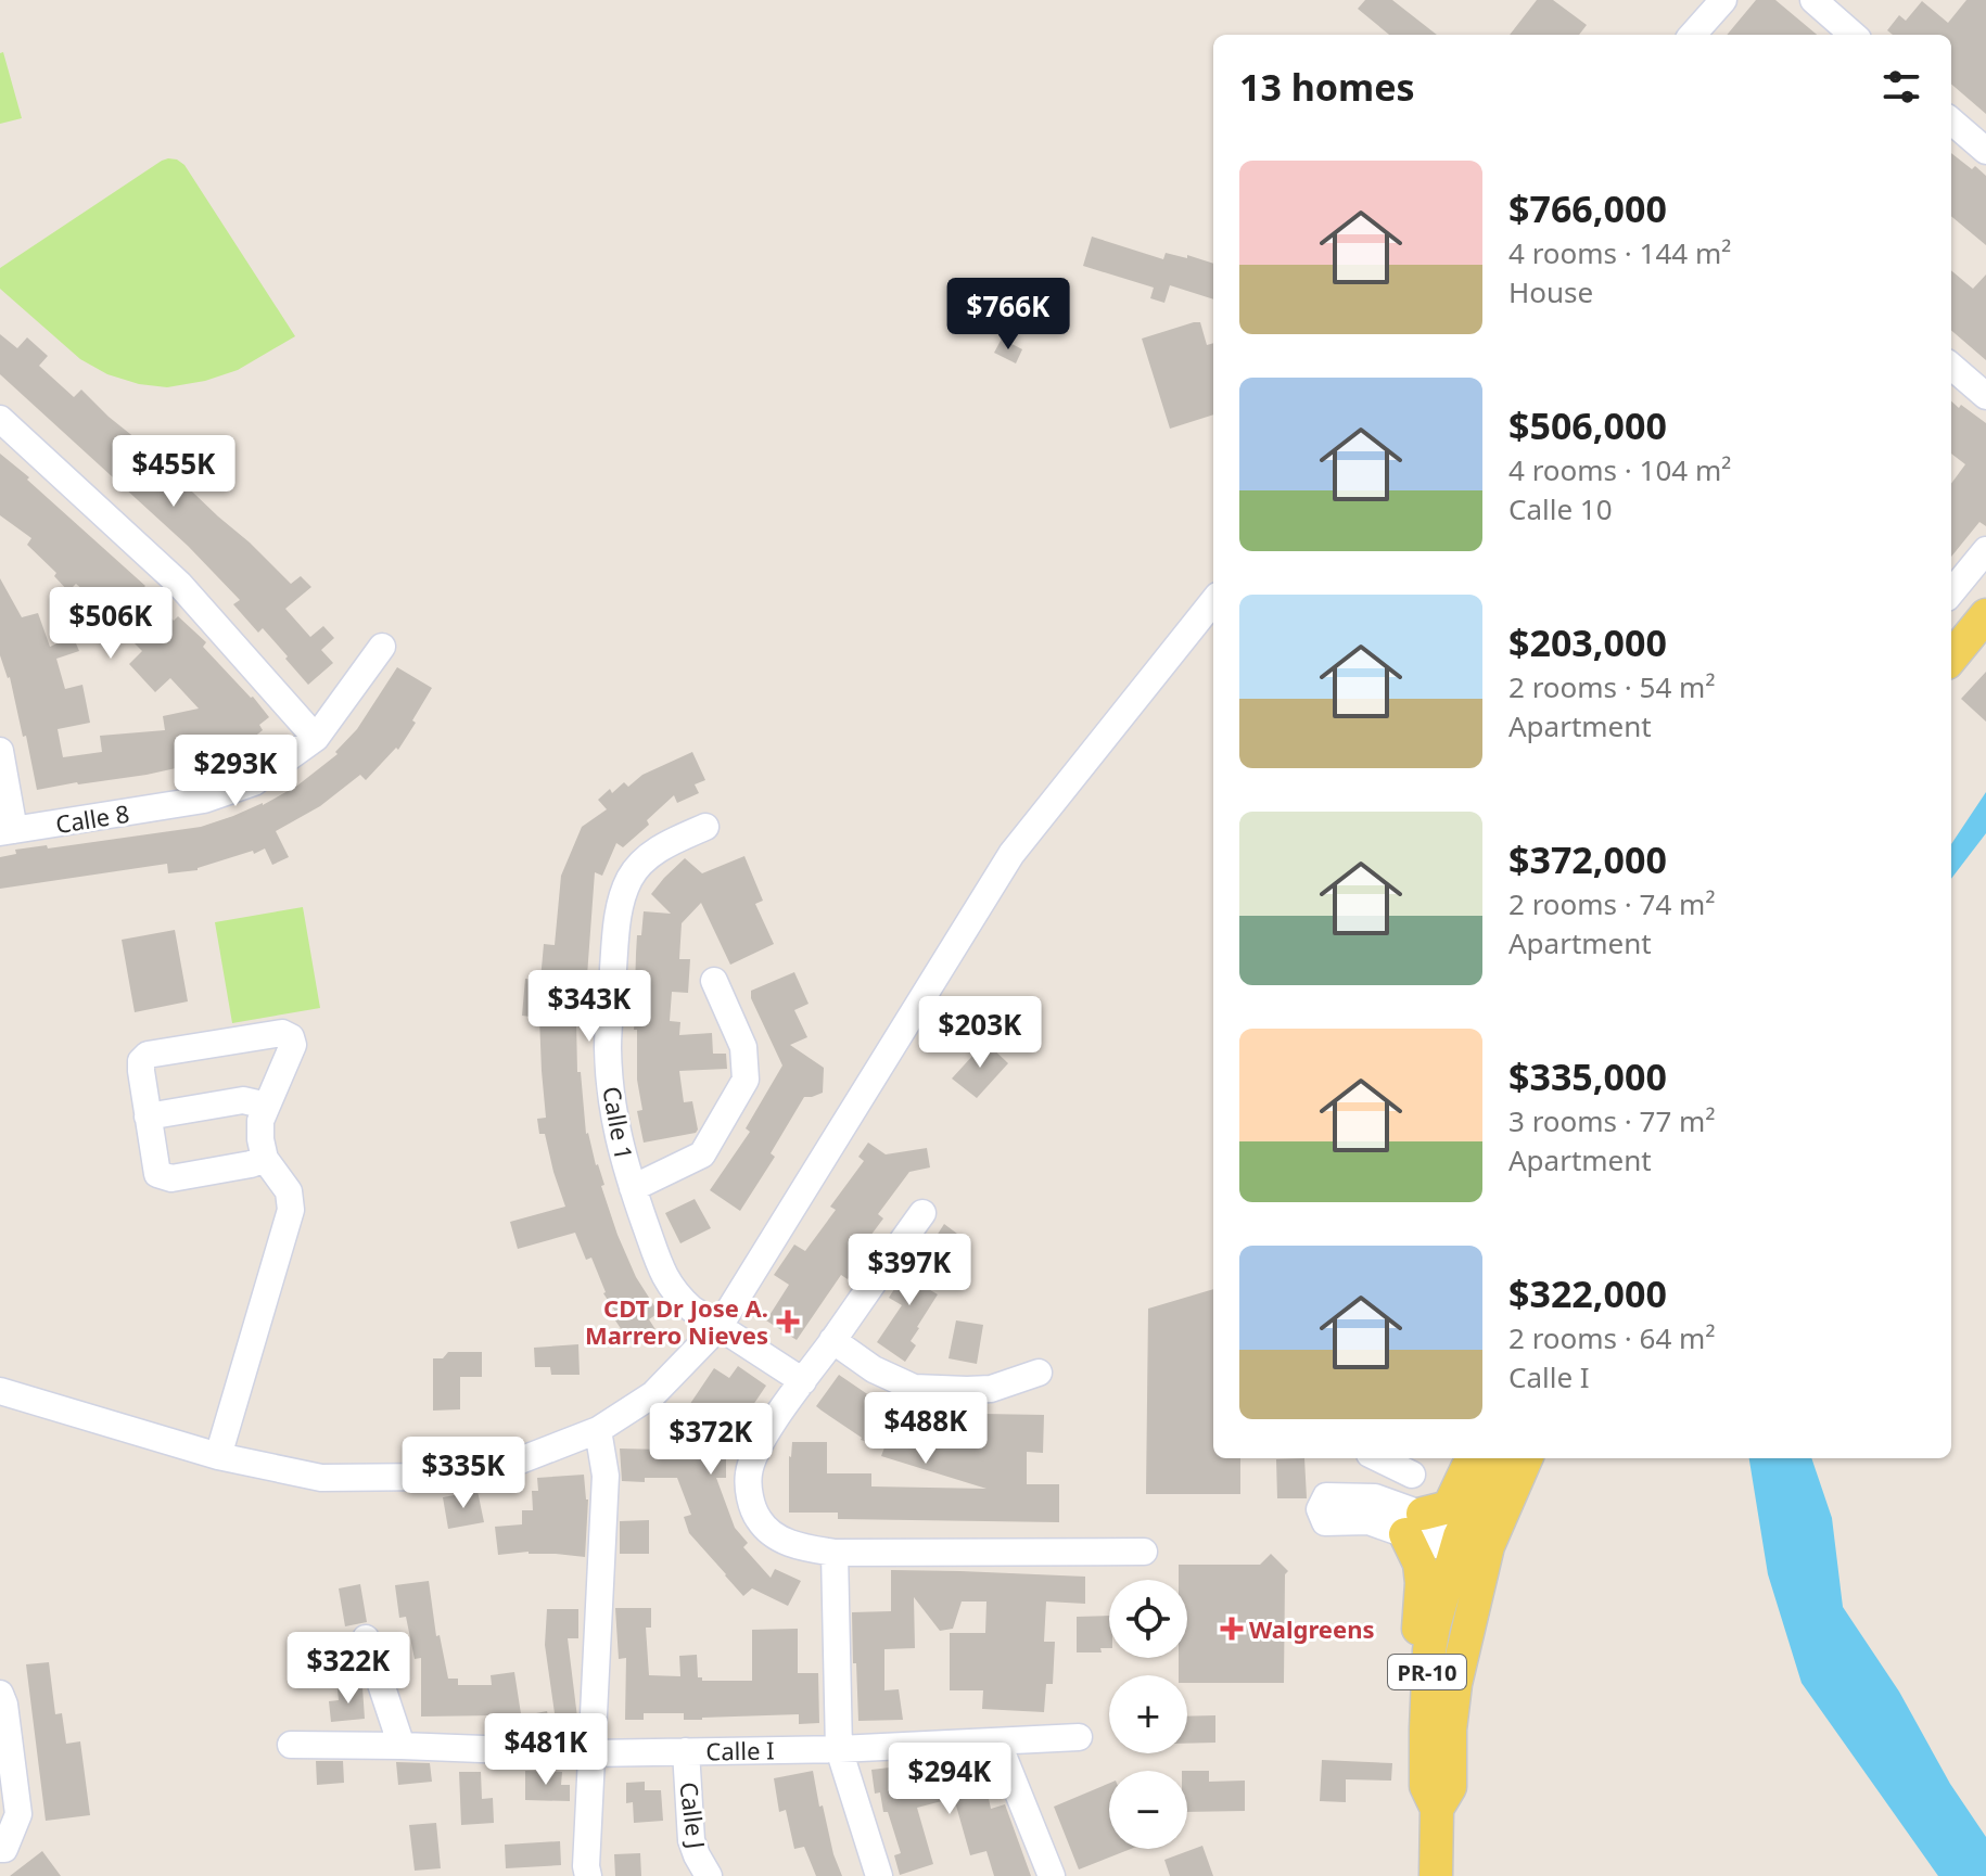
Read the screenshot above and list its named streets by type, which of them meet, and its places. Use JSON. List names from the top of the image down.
{
  "streets": {
    "main road": ["PR-10"],
    "street": [
      "Calle 8",
      "Calle 1",
      "Calle I",
      "Calle J"
    ]
  },
  "crossings": [
    ["Calle I", "Calle J"]
  ],
  "places": {
    "health": ["CDT Dr Jose A. Marrero Nieves", "Walgreens"]
  },
  "page": {
    "heading": "13 homes",
    "list": [
      {
        "name": "$766,000",
        "note": "4 rooms · 144 m² · House"
      },
      {
        "name": "$506,000",
        "note": "4 rooms · 104 m² · Calle 10"
      },
      {
        "name": "$203,000",
        "note": "2 rooms · 54 m² · Apartment"
      },
      {
        "name": "$372,000",
        "note": "2 rooms · 74 m² · Apartment"
      },
      {
        "name": "$335,000",
        "note": "3 rooms · 77 m² · Apartment"
      },
      {
        "name": "$322,000",
        "note": "2 rooms · 64 m² · Calle I"
      }
    ],
    "price": [
      "$766K",
      "$455K",
      "$506K",
      "$293K",
      "$343K",
      "$203K",
      "$397K",
      "$488K",
      "$372K",
      "$335K",
      "$322K",
      "$481K",
      "$294K"
    ],
    "map_buttons": ["+", "−"]
  }
}
